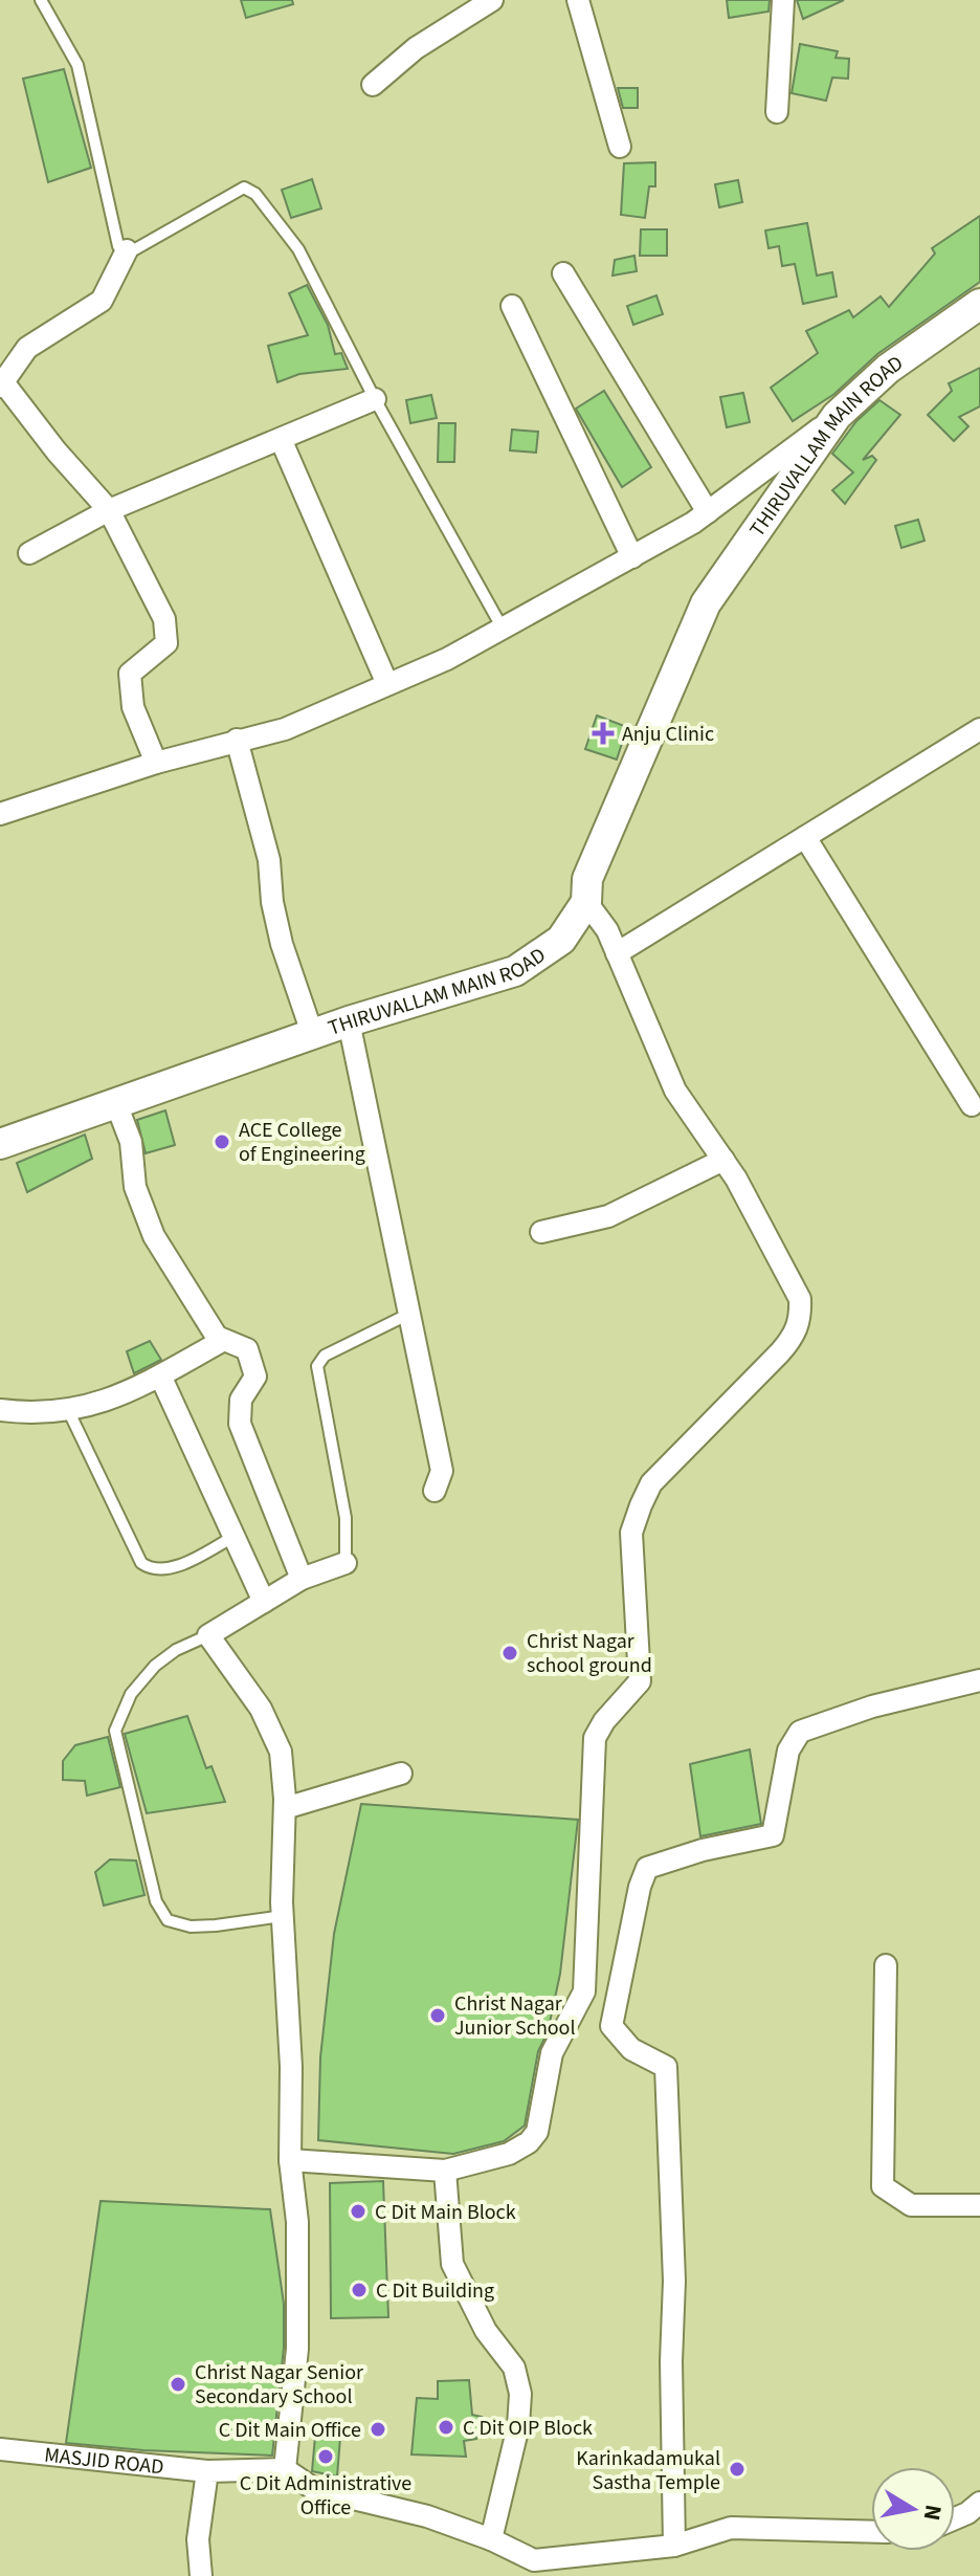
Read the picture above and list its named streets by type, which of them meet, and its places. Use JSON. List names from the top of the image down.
{
  "streets": {
    "main road": ["THIRUVALLAM MAIN ROAD"],
    "street": ["MASJID ROAD"]
  },
  "places": {
    "health": ["Anju Clinic"],
    "other": [
      "ACE College of Engineering",
      "Christ Nagar school ground",
      "Christ Nagar Junior School",
      "C Dit Main Block",
      "C Dit Building",
      "Christ Nagar Senior Secondary School",
      "C Dit OIP Block",
      "C Dit Main Office",
      "C Dit Administrative Office",
      "Karinkadamukal Sastha Temple"
    ]
  },
  "north": "right"
}
